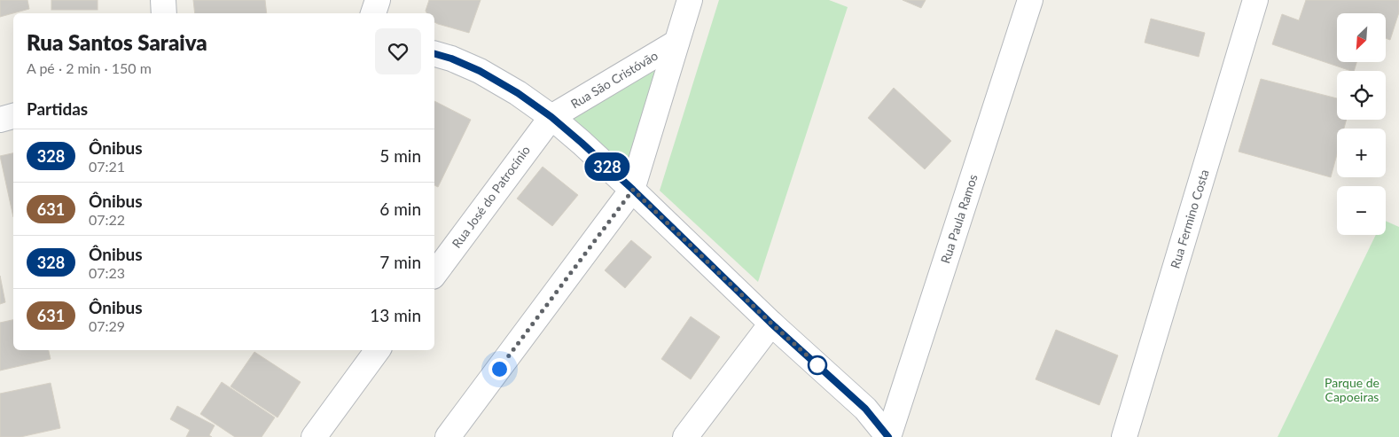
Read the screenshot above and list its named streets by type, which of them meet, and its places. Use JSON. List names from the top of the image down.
{
  "streets": {
    "street": [
      "Rua São Cristóvão",
      "Rua José do Patrocínio",
      "Rua Paula Ramos",
      "Rua Fermino Costa"
    ]
  },
  "crossings": [
    ["Rua São Cristóvão", "Rua José do Patrocínio"]
  ],
  "parks": ["Parque de Capoeiras"],
  "lines": ["bus line 328"],
  "north": "bottom left",
  "page": {
    "on_map": "328",
    "map_buttons": ["+", "−"],
    "heading": [
      ["Rua Santos Saraiva", "A pé · 2 min · 150 m"],
      "Partidas"
    ],
    "list": [
      {
        "mark": "328",
        "name": "Ônibus",
        "note": "07:21",
        "value": "5 min"
      },
      {
        "mark": "631",
        "name": "Ônibus",
        "note": "07:22",
        "value": "6 min"
      },
      {
        "mark": "328",
        "name": "Ônibus",
        "note": "07:23",
        "value": "7 min"
      },
      {
        "mark": "631",
        "name": "Ônibus",
        "note": "07:29",
        "value": "13 min"
      }
    ]
  }
}
